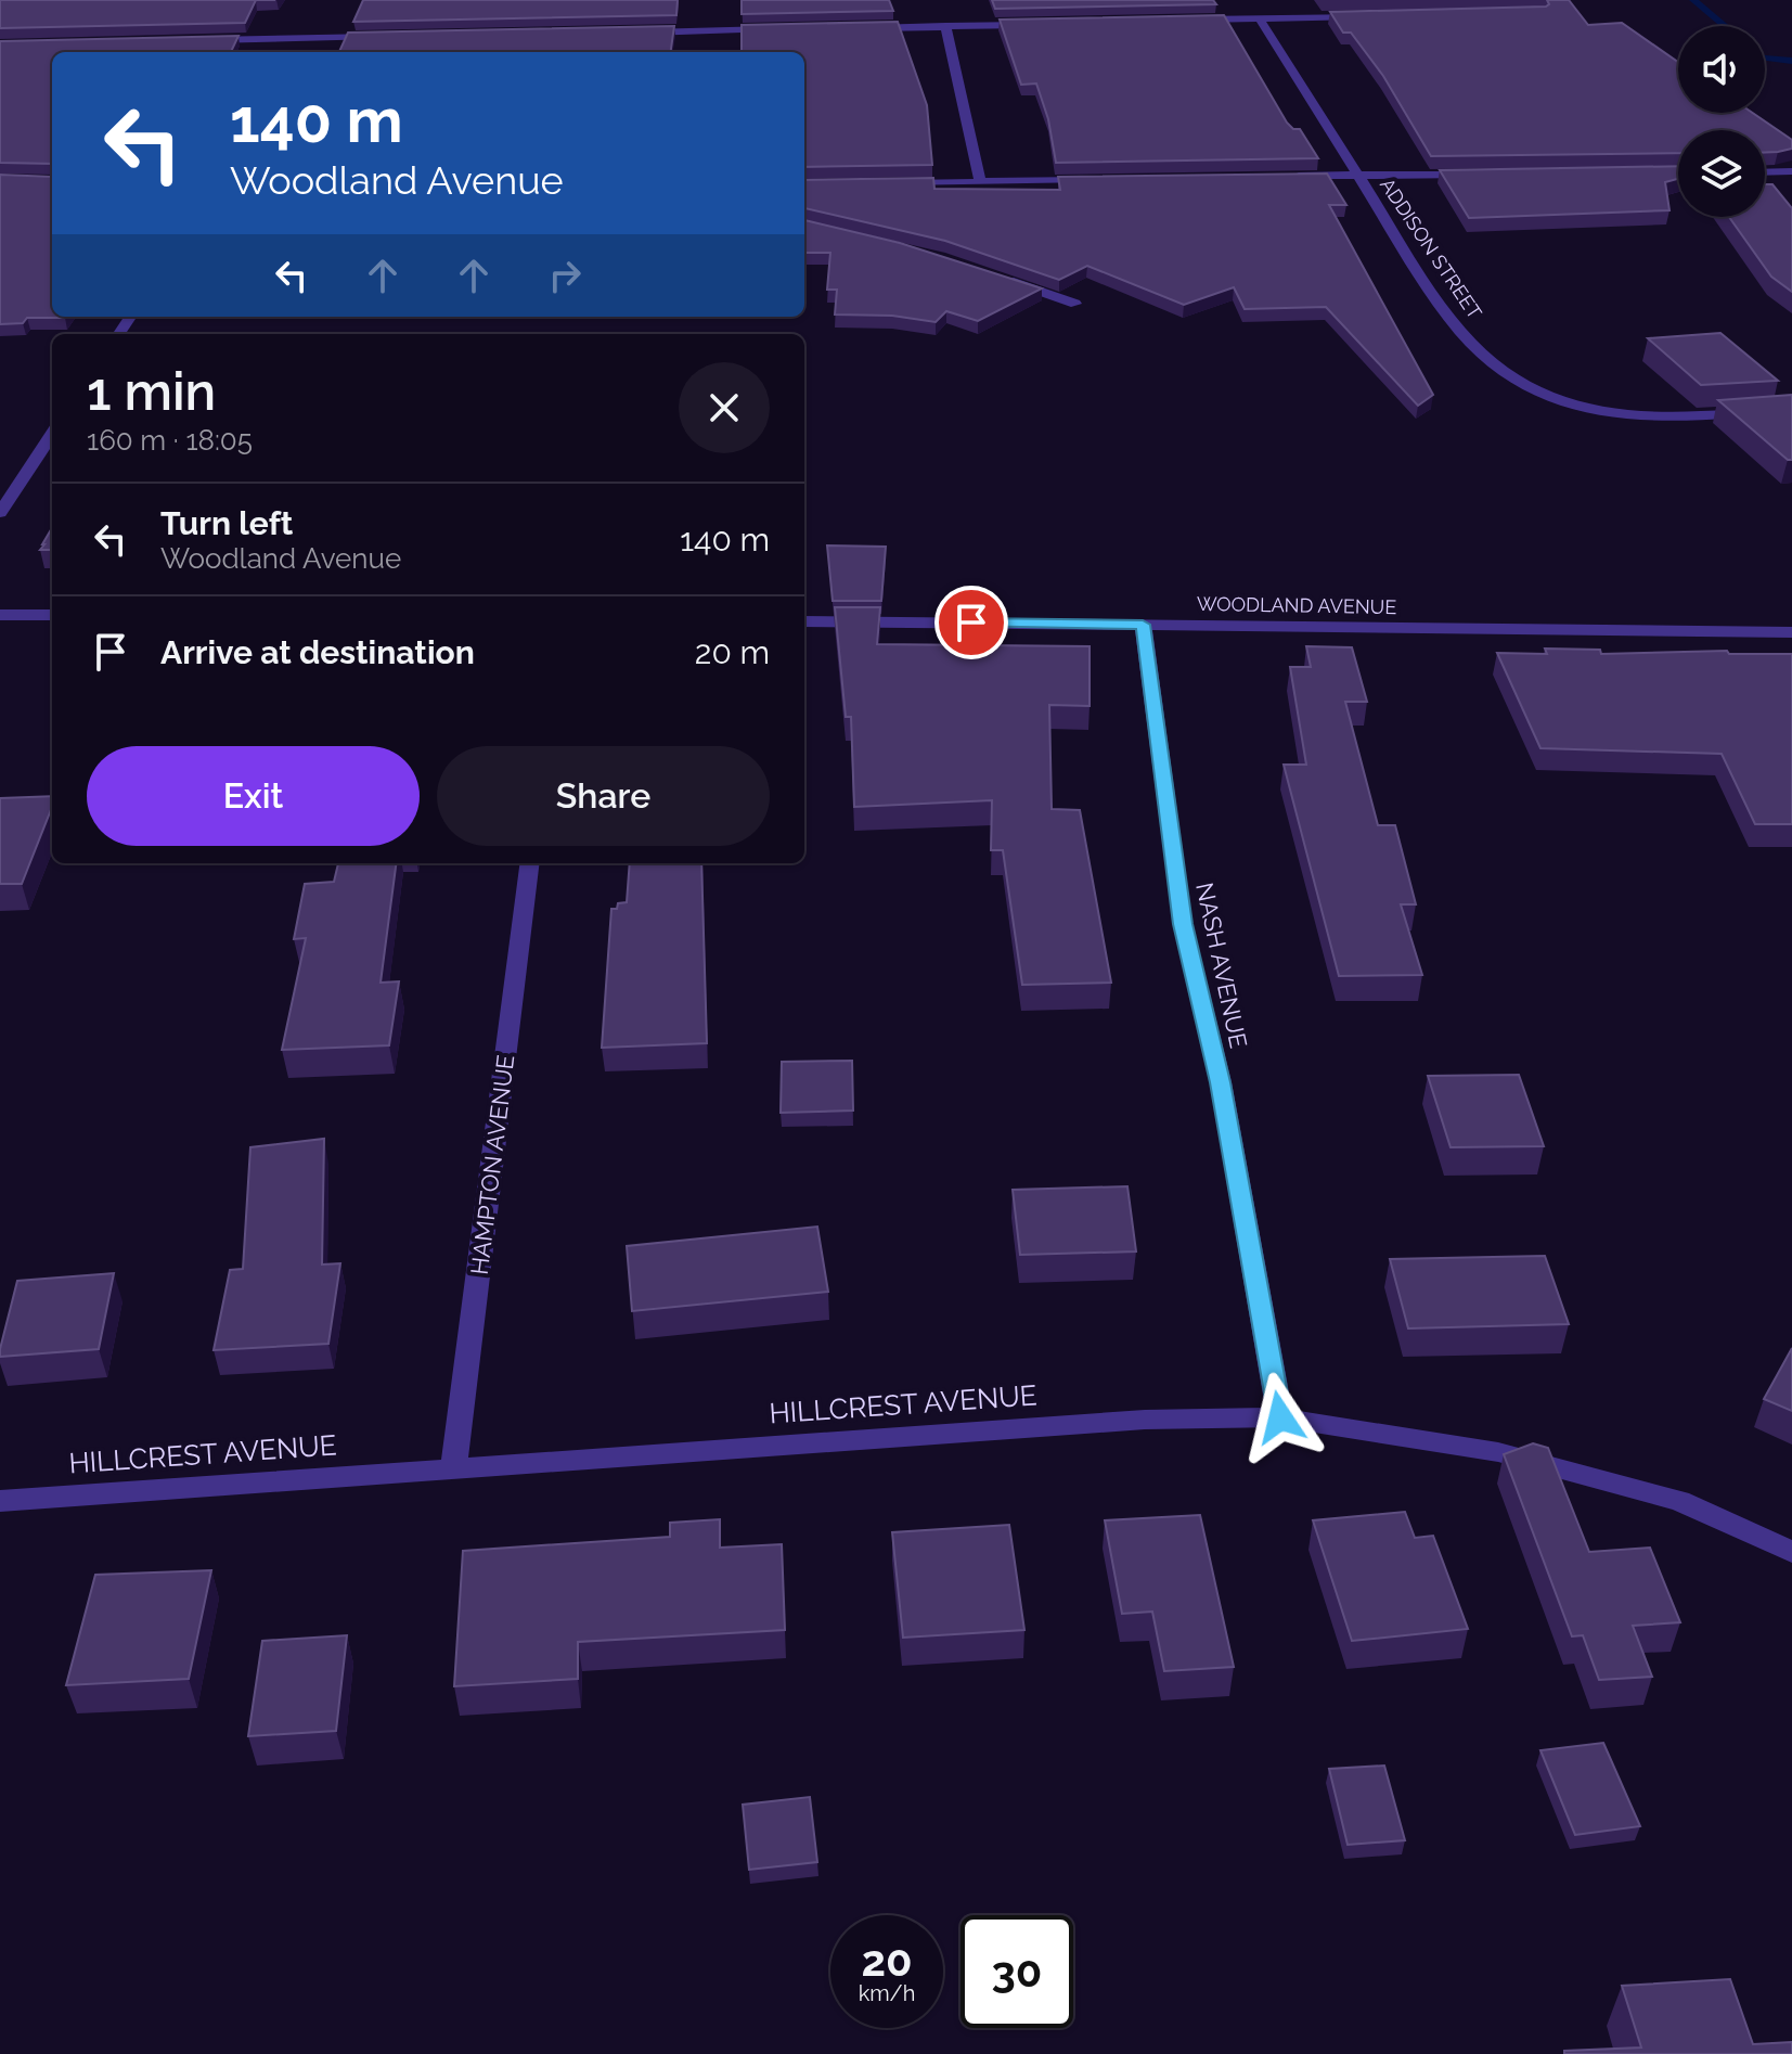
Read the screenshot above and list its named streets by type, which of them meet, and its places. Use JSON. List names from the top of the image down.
{
  "streets": {
    "street": [
      "ADDISON STREET",
      "WOODLAND AVENUE",
      "NASH AVENUE",
      "HAMPTON AVENUE",
      "HILLCREST AVENUE"
    ]
  },
  "crossings": [
    ["WOODLAND AVENUE", "NASH AVENUE"],
    ["NASH AVENUE", "HILLCREST AVENUE"],
    ["HAMPTON AVENUE", "HILLCREST AVENUE"]
  ],
  "page": {
    "turn": ["140 m", "Woodland Avenue"],
    "heading": ["1 min", "160 m · 18:05"],
    "list": [
      {
        "name": "Turn left",
        "note": "Woodland Avenue",
        "value": "140 m"
      },
      {
        "name": "Arrive at destination",
        "value": "20 m"
      }
    ],
    "buttons": ["Exit", "Share"],
    "speed": "20 km/h",
    "limit": "30"
  }
}
